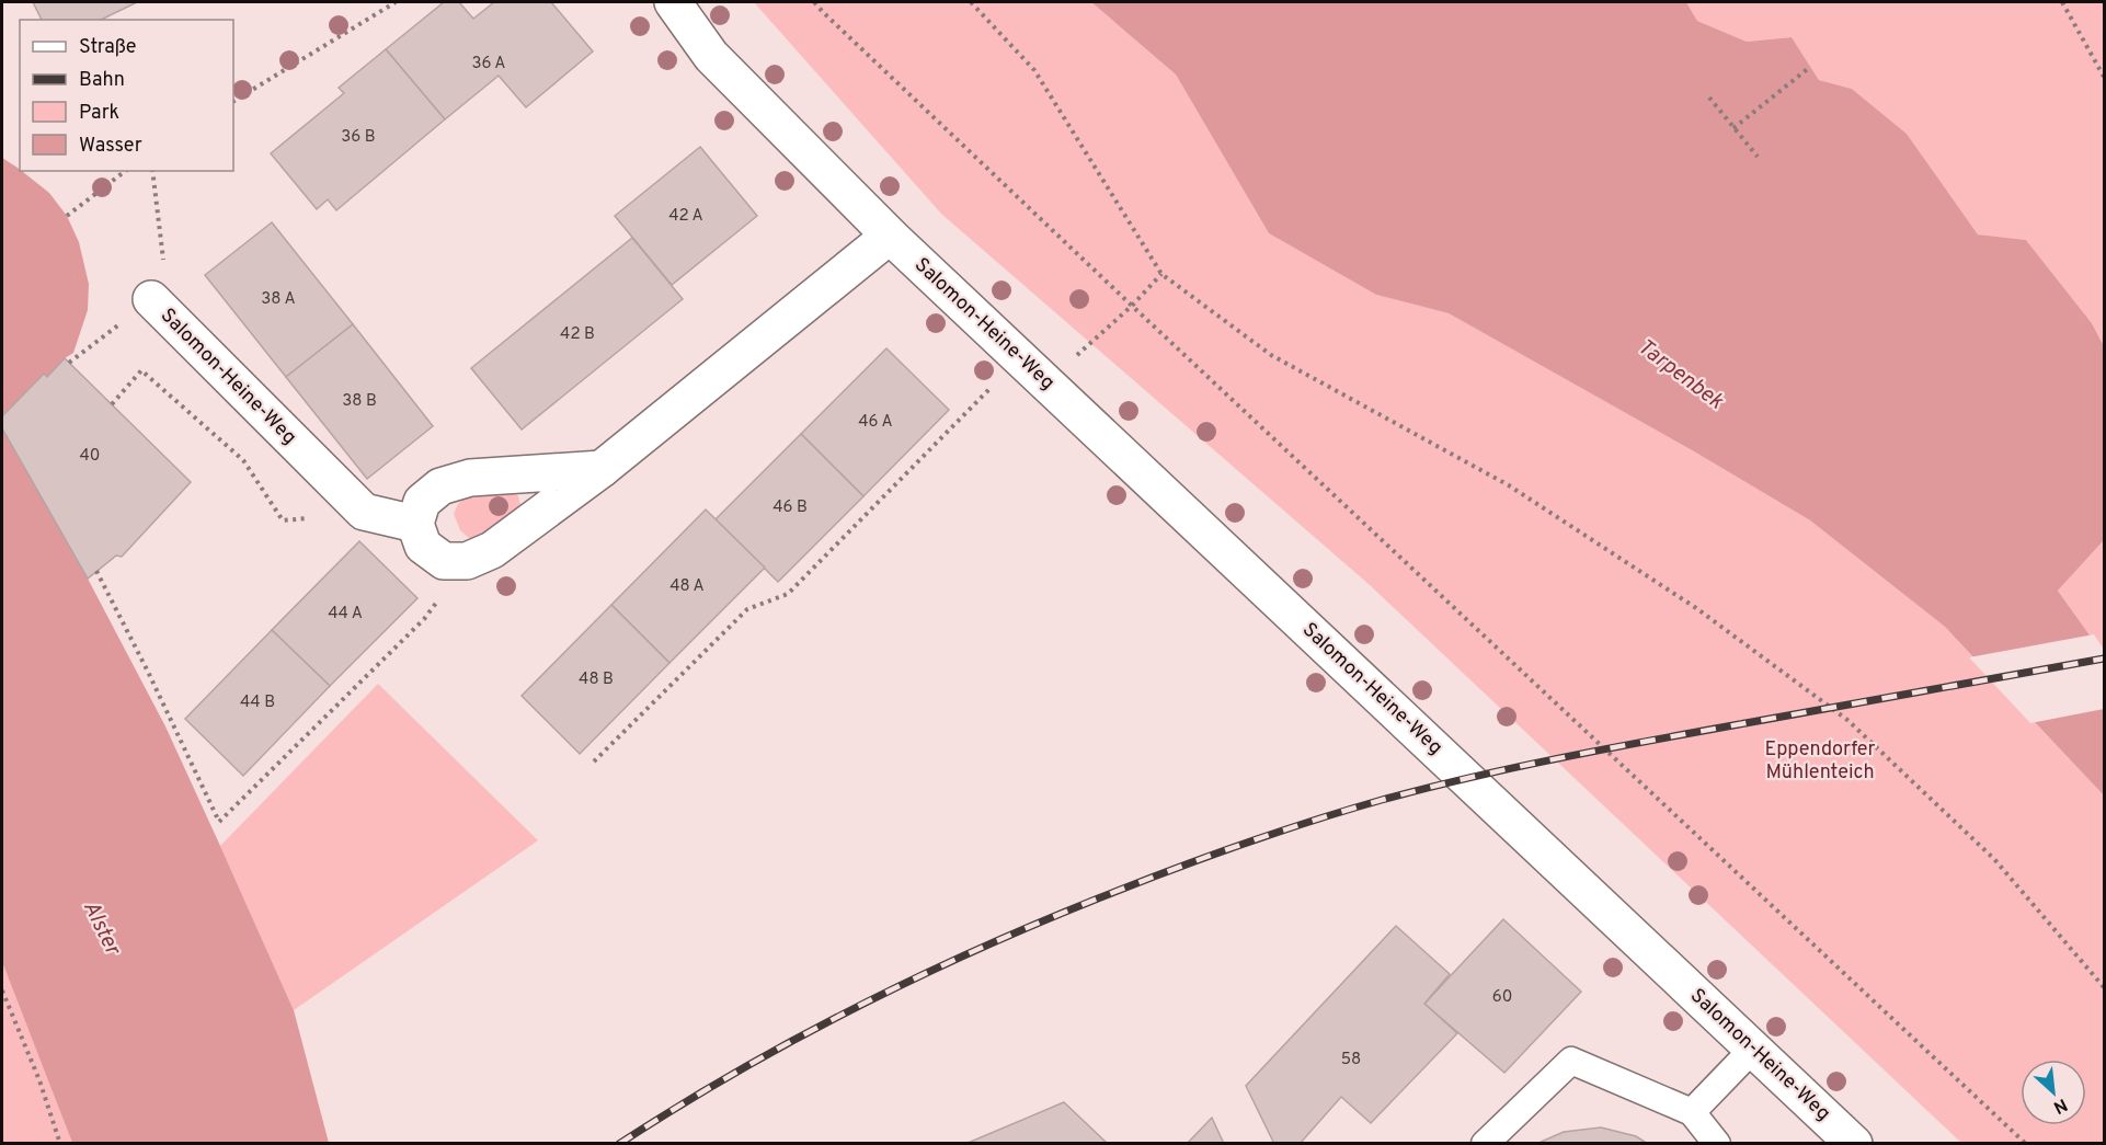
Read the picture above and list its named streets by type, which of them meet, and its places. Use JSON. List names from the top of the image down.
{
  "streets": {
    "street": ["Salomon-Heine-Weg"]
  },
  "water": ["Tarpenbek", "Alster"],
  "parks": ["Eppendorfer Mühlenteich"],
  "house_numbers": [
    "36 A",
    "36 B",
    "42 A",
    "38 A",
    "42 B",
    "38 B",
    "46 A",
    "40",
    "46 B",
    "48 A",
    "44 A",
    "48 B",
    "44 B",
    "60",
    "58"
  ],
  "legend": [
    "Straße",
    "Bahn",
    "Park",
    "Wasser"
  ],
  "north": "bottom right"
}
